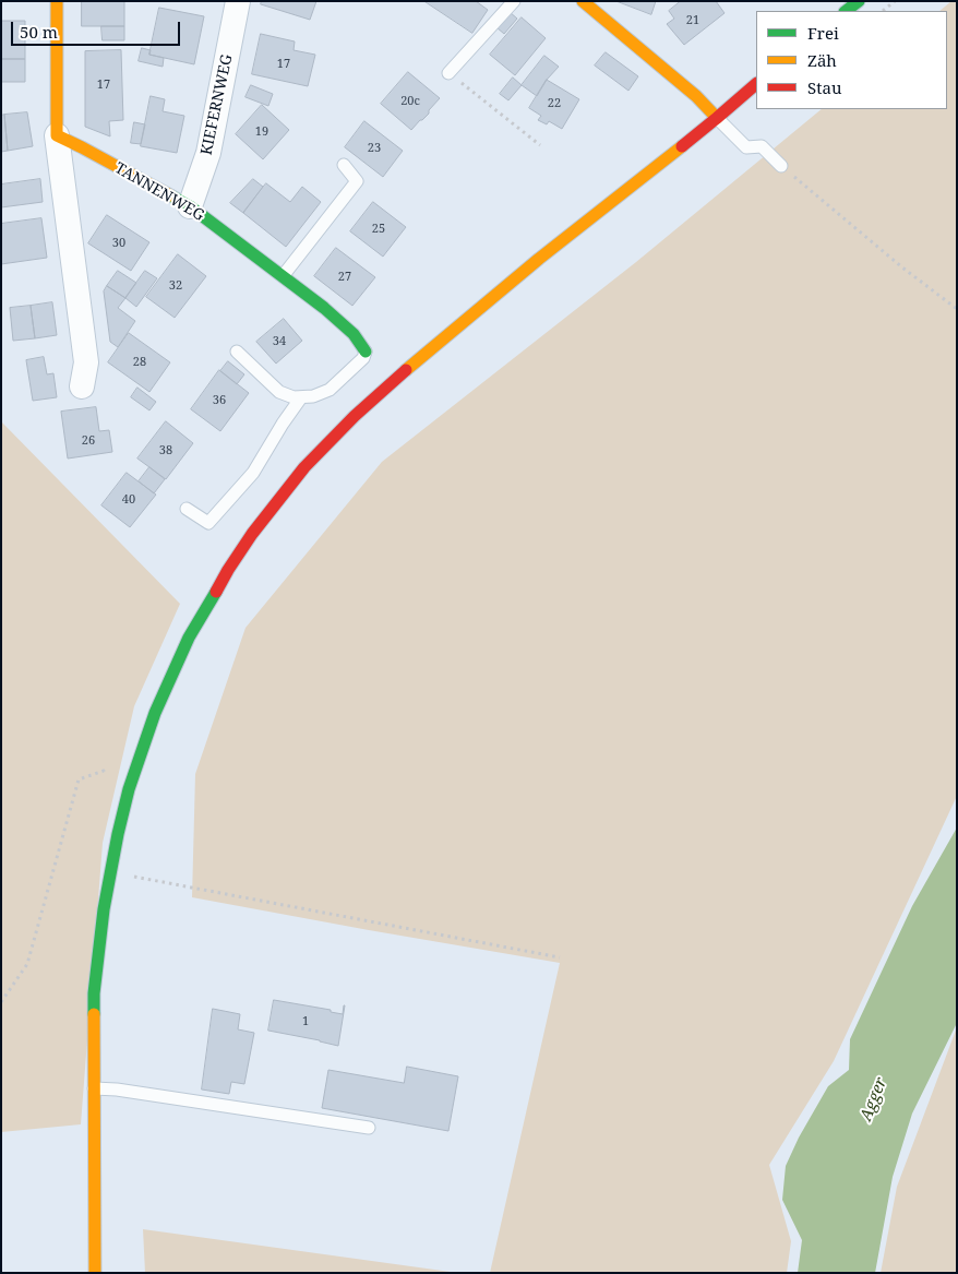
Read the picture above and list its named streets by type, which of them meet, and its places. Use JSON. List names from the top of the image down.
{
  "streets": {
    "main road": ["TANNENWEG"],
    "street": ["KIEFERNWEG"]
  },
  "crossings": [
    ["KIEFERNWEG", "TANNENWEG"]
  ],
  "water": ["Agger"],
  "house_numbers": [
    "21",
    "17",
    "17",
    "20c",
    "22",
    "19",
    "23",
    "25",
    "30",
    "27",
    "32",
    "34",
    "28",
    "36",
    "26",
    "38",
    "40",
    "1"
  ],
  "legend": ["Frei", "Zäh", "Stau"],
  "scale_bar": "50 m"
}
